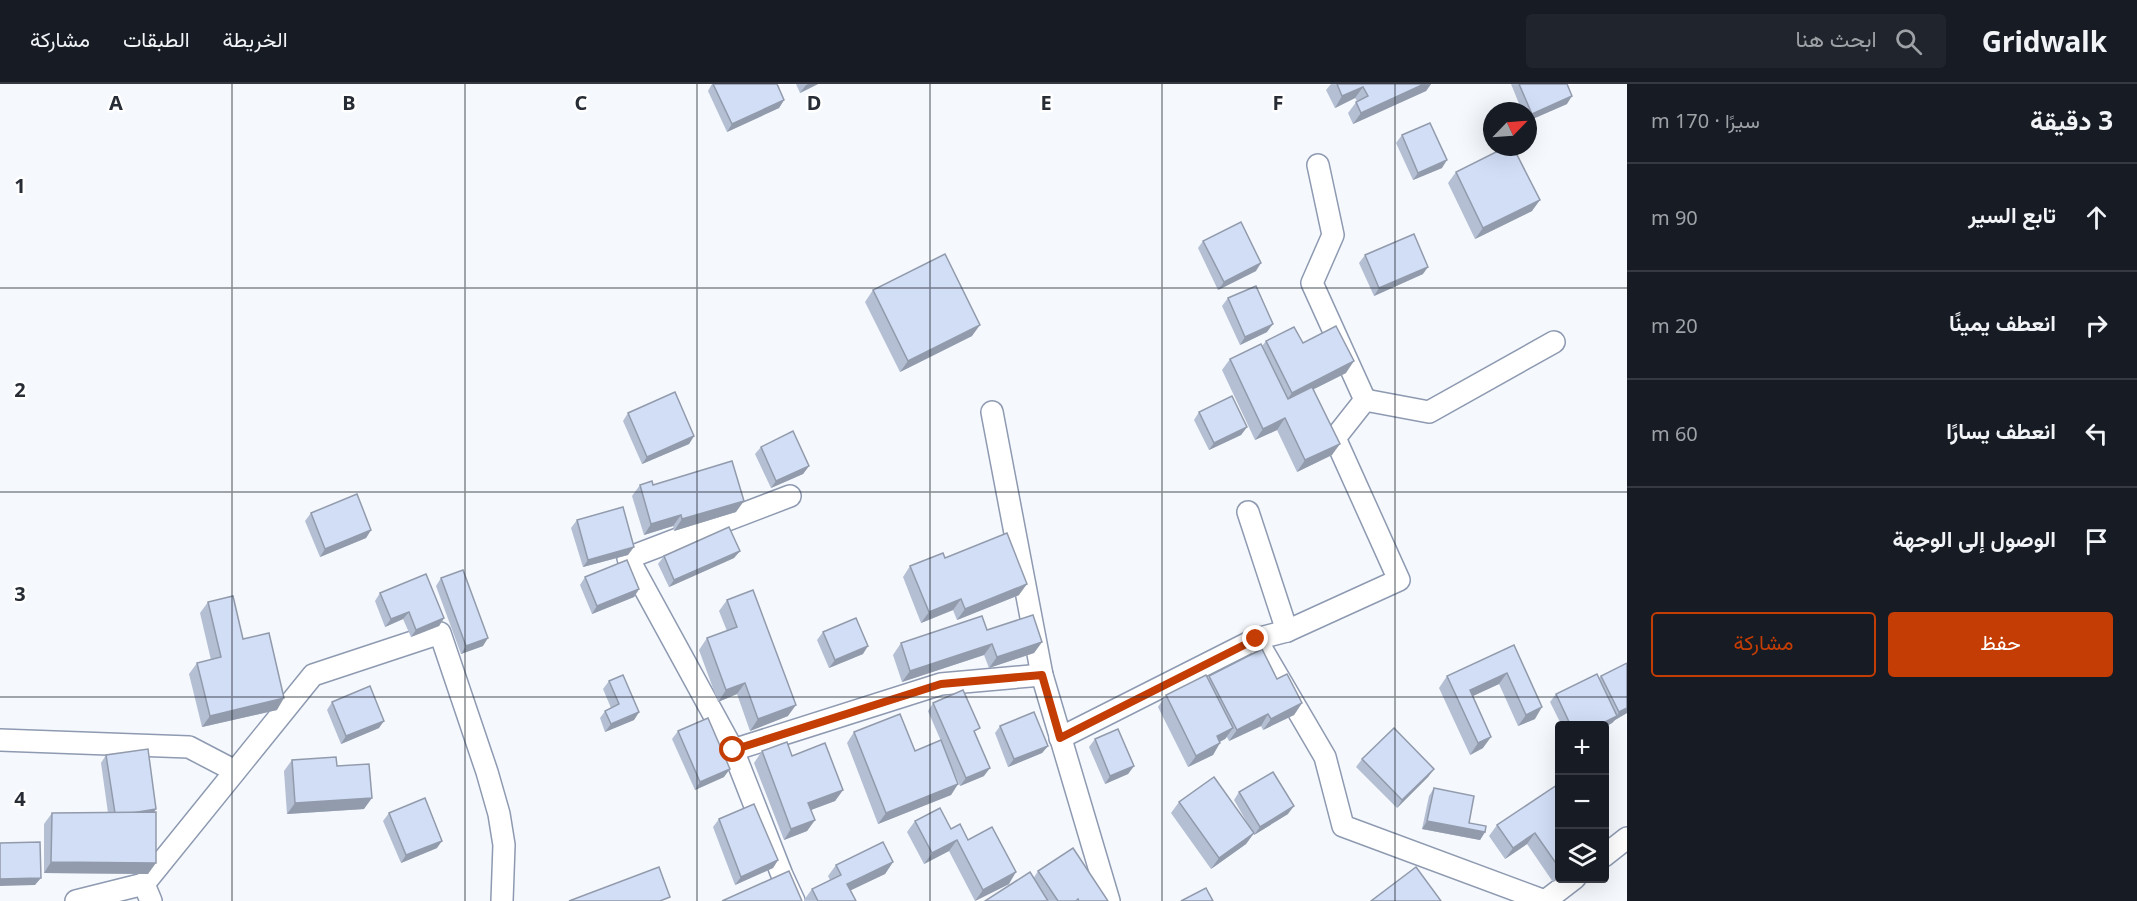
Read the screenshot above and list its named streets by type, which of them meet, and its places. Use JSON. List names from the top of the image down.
{
  "north": "top right",
  "page": {
    "header": "Gridwalk",
    "search": "ابحث هنا",
    "nav": ["الخريطة", "الطبقات", "مشاركة"],
    "heading": ["3 دقيقة", "سيرًا · 170 m"],
    "list": [
      ["تابع السير", "90 m"],
      ["انعطف يمينًا", "20 m"],
      ["انعطف يسارًا", "60 m"],
      "الوصول إلى الوجهة"
    ],
    "buttons": ["حفظ", "مشاركة"],
    "map_buttons": ["+", "−"]
  },
  "grid": {
    "columns": [
      "A",
      "B",
      "C",
      "D",
      "E",
      "F"
    ],
    "rows": [
      "1",
      "2",
      "3",
      "4"
    ]
  }
}
